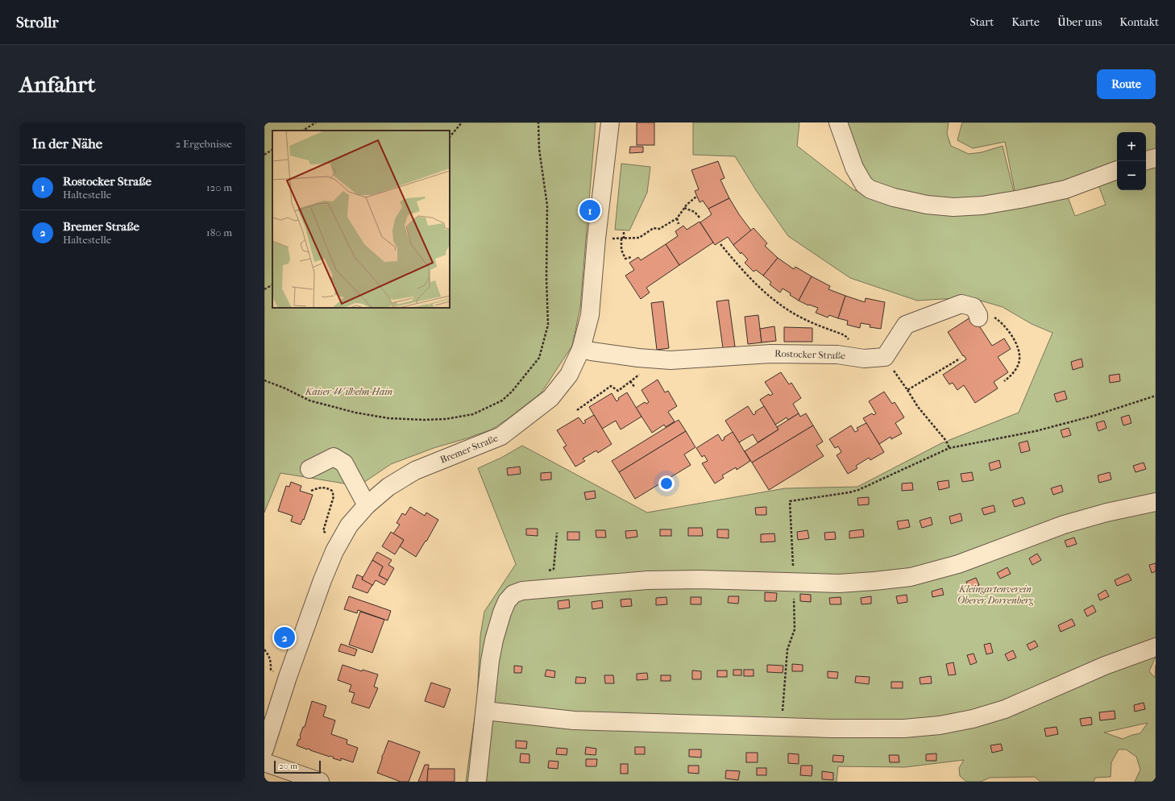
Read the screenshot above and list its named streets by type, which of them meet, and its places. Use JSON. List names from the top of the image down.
{
  "streets": {
    "street": ["Rostocker Straße", "Bremer Straße"]
  },
  "crossings": [
    ["Rostocker Straße", "Bremer Straße"]
  ],
  "parks": ["Kaiser-Wilhelm-Hain", "Kleingartenverein Oberer Dorrenberg"],
  "scale_bar": "20 m",
  "page": {
    "header": "Strollr",
    "nav": [
      "Start",
      "Karte",
      "Über uns",
      "Kontakt"
    ],
    "buttons": "Route",
    "title": "Anfahrt",
    "heading": ["In der Nähe", "2 Ergebnisse"],
    "map_buttons": ["+", "−"],
    "list": [
      {
        "mark": "1",
        "name": "Rostocker Straße",
        "note": "Haltestelle",
        "value": "120 m"
      },
      {
        "mark": "2",
        "name": "Bremer Straße",
        "note": "Haltestelle",
        "value": "180 m"
      }
    ],
    "pins": ["1", "2"],
    "scale": "20 m"
  }
}
